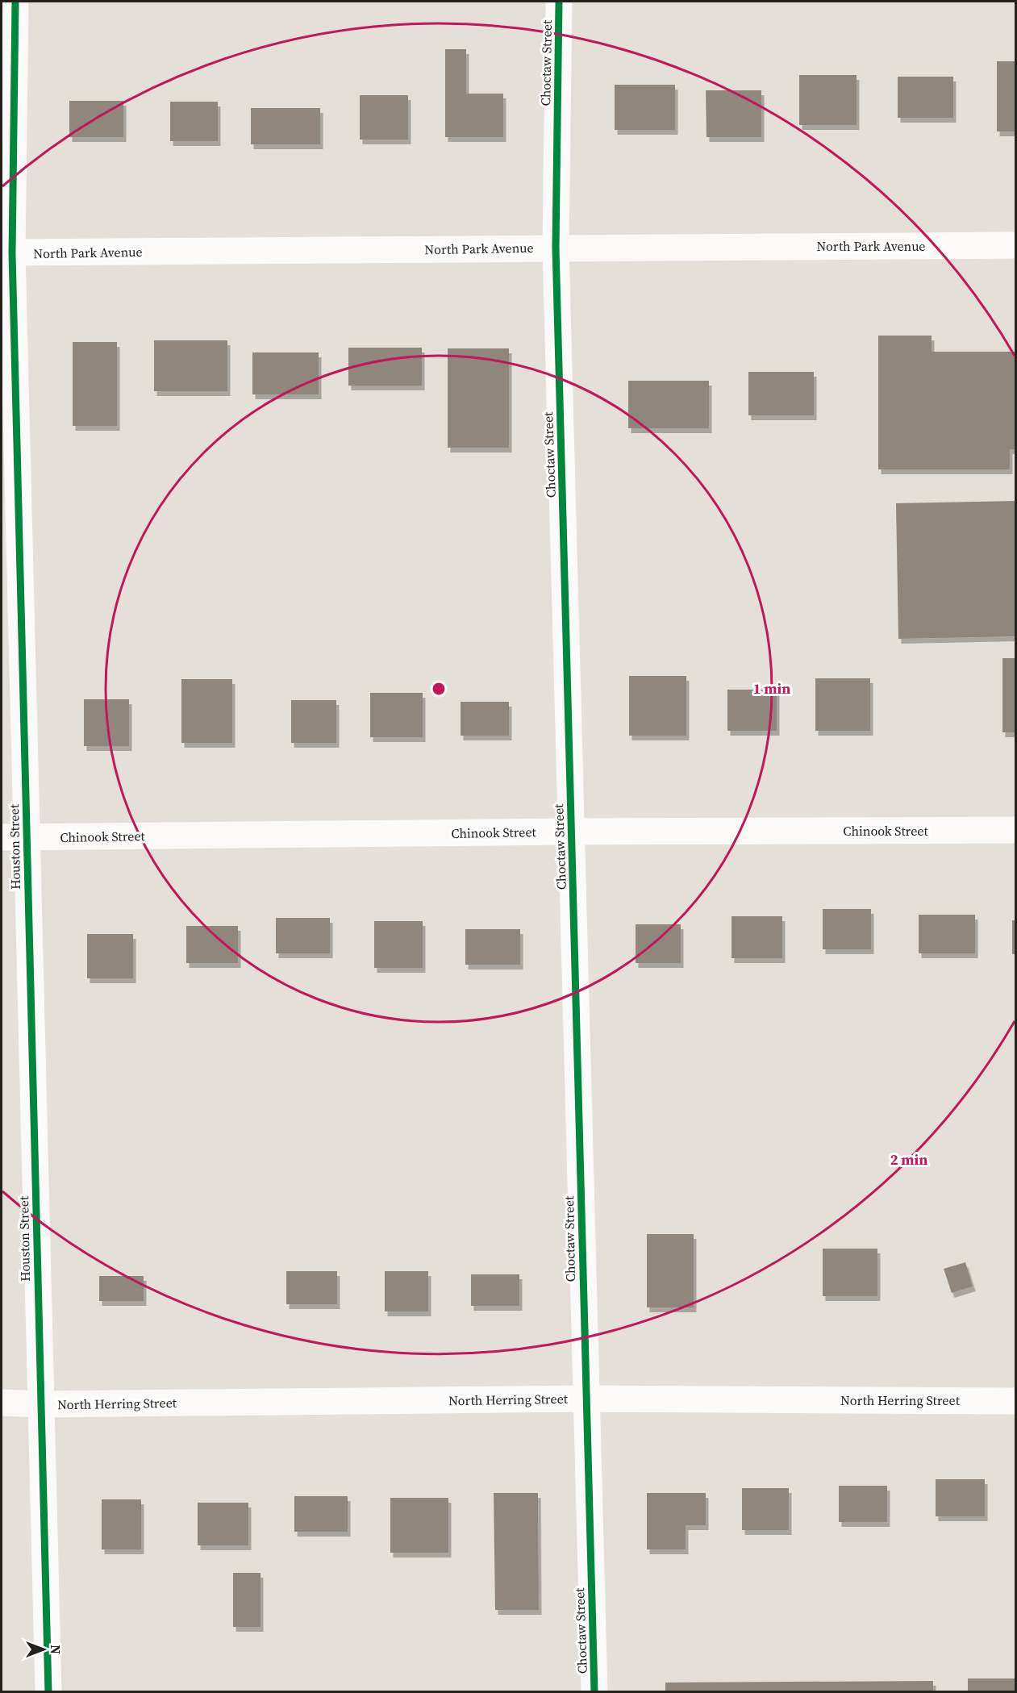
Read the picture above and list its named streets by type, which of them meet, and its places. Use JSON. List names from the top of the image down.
{
  "streets": {
    "street": [
      "Choctaw Street",
      "North Park Avenue",
      "Chinook Street",
      "Houston Street",
      "North Herring Street"
    ]
  },
  "crossings": [
    ["Choctaw Street", "North Park Avenue"],
    ["Choctaw Street", "Chinook Street"],
    ["Choctaw Street", "North Herring Street"],
    ["North Park Avenue", "Houston Street"],
    ["Chinook Street", "Houston Street"],
    ["Houston Street", "North Herring Street"]
  ],
  "north": "right",
  "rings": ["1 min", "2 min"]
}
